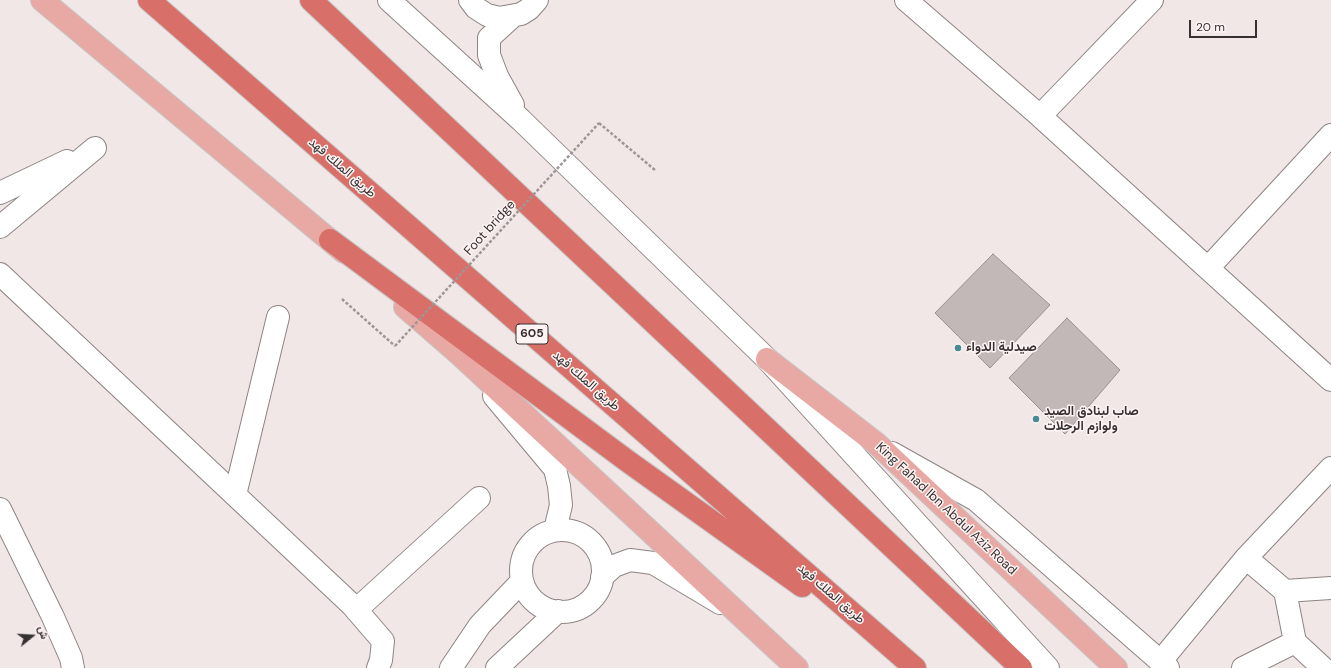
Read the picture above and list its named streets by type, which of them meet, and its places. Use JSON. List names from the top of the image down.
{
  "streets": {
    "highway": ["طريق الملك فهد", "605"],
    "main road": ["King Fahad Ibn Abdul Aziz Road"],
    "path": ["Foot bridge"]
  },
  "places": ["صيدلية الدواء", "صاب لبنادق الصيد ولوازم الرحلات"],
  "scale_bar": "20 m",
  "north": "right"
}
